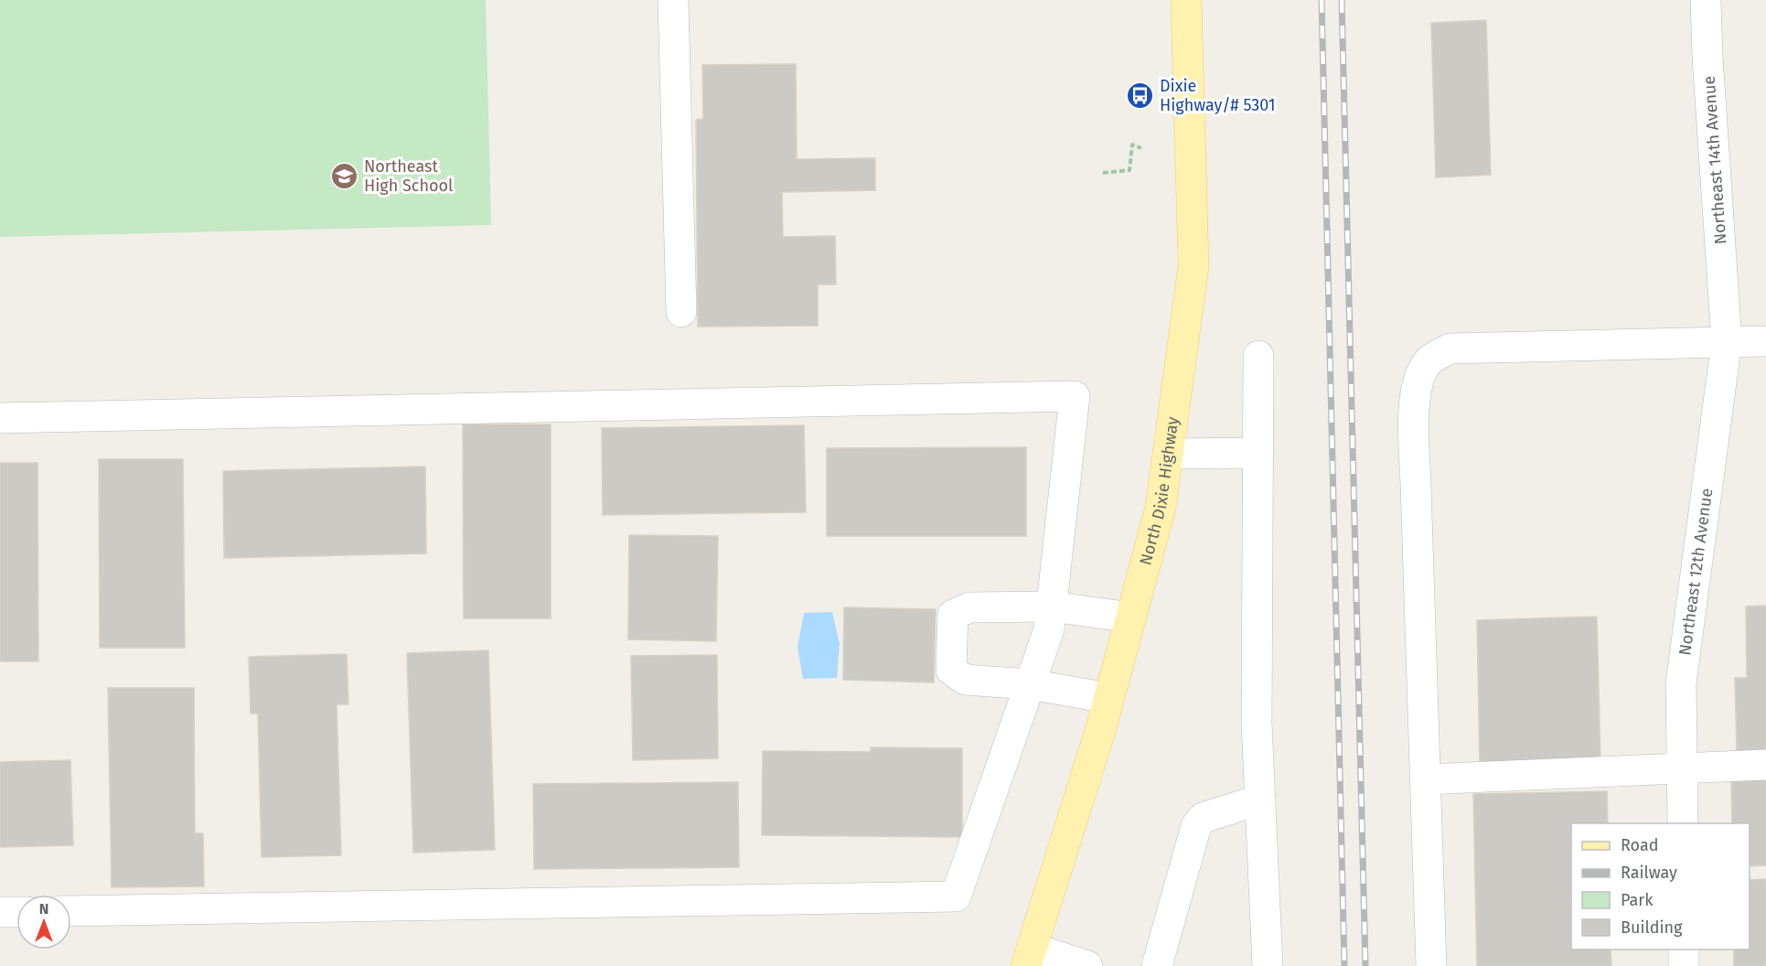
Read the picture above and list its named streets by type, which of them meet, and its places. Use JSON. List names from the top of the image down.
{
  "streets": {
    "main road": ["North Dixie Highway"],
    "street": ["Northeast 14th Avenue", "Northeast 12th Avenue"]
  },
  "crossings": [
    ["Northeast 14th Avenue", "Northeast 12th Avenue"]
  ],
  "places": {
    "bus stop": ["Dixie Highway/# 5301"],
    "school or university": ["Northeast High School"]
  },
  "legend": [
    "Road",
    "Railway",
    "Park",
    "Building"
  ],
  "north": "top"
}
